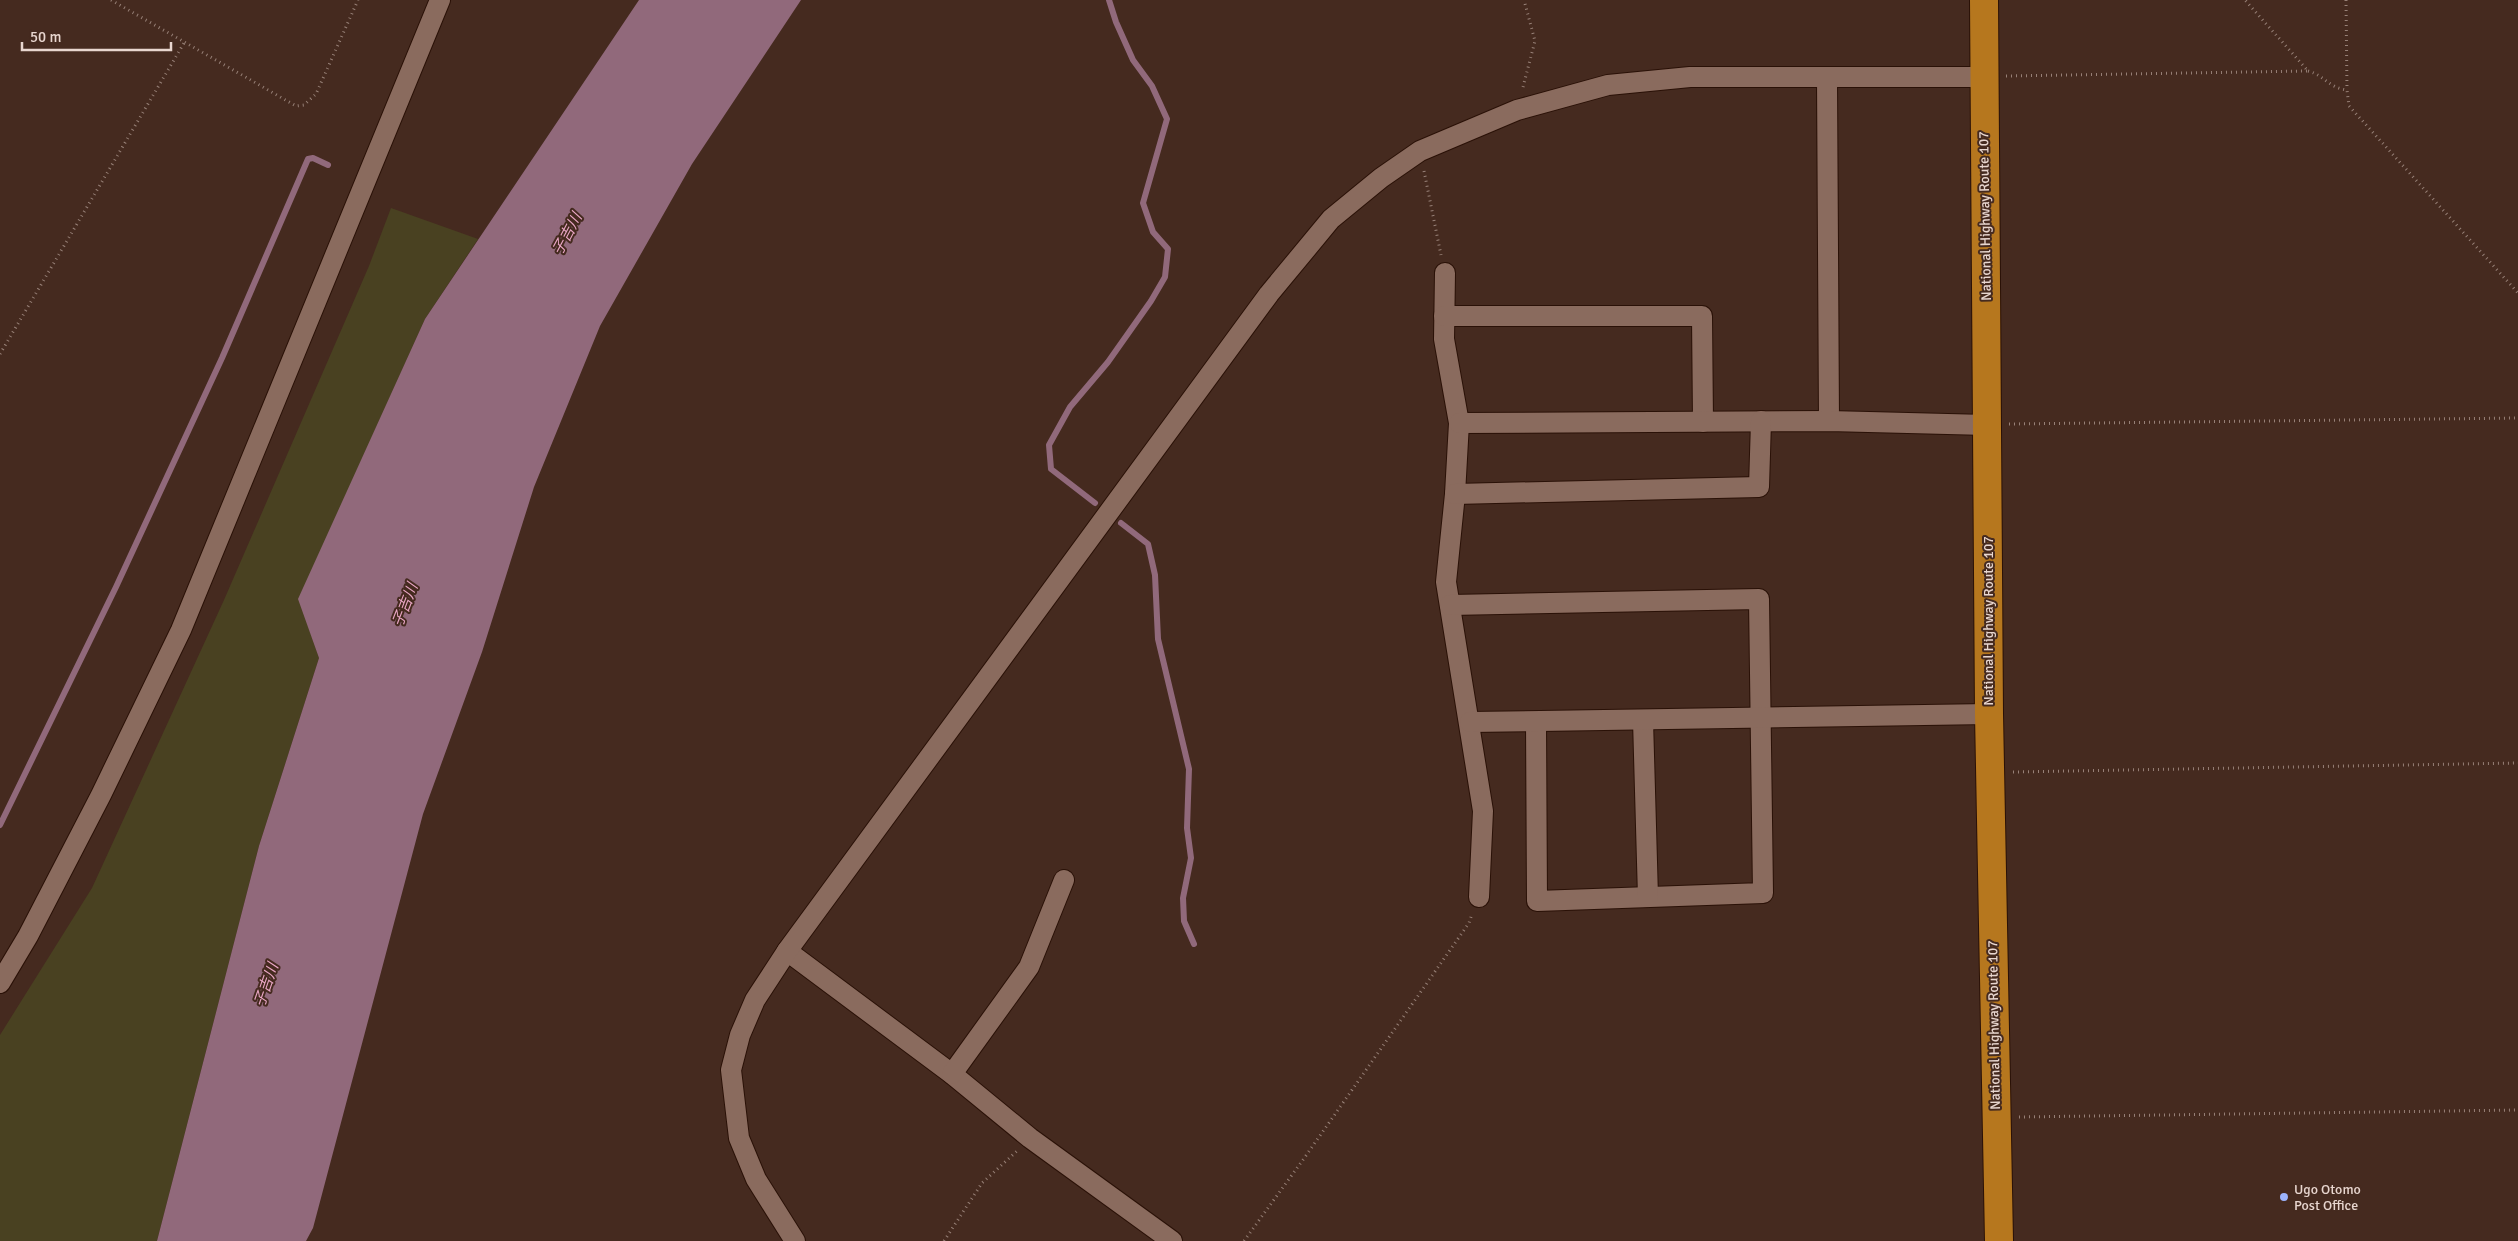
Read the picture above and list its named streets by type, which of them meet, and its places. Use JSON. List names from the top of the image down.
{
  "streets": {
    "highway": ["National Highway Route 107"]
  },
  "water": ["子吉川"],
  "places": ["Ugo Otomo Post Office"],
  "scale_bar": "50 m"
}
